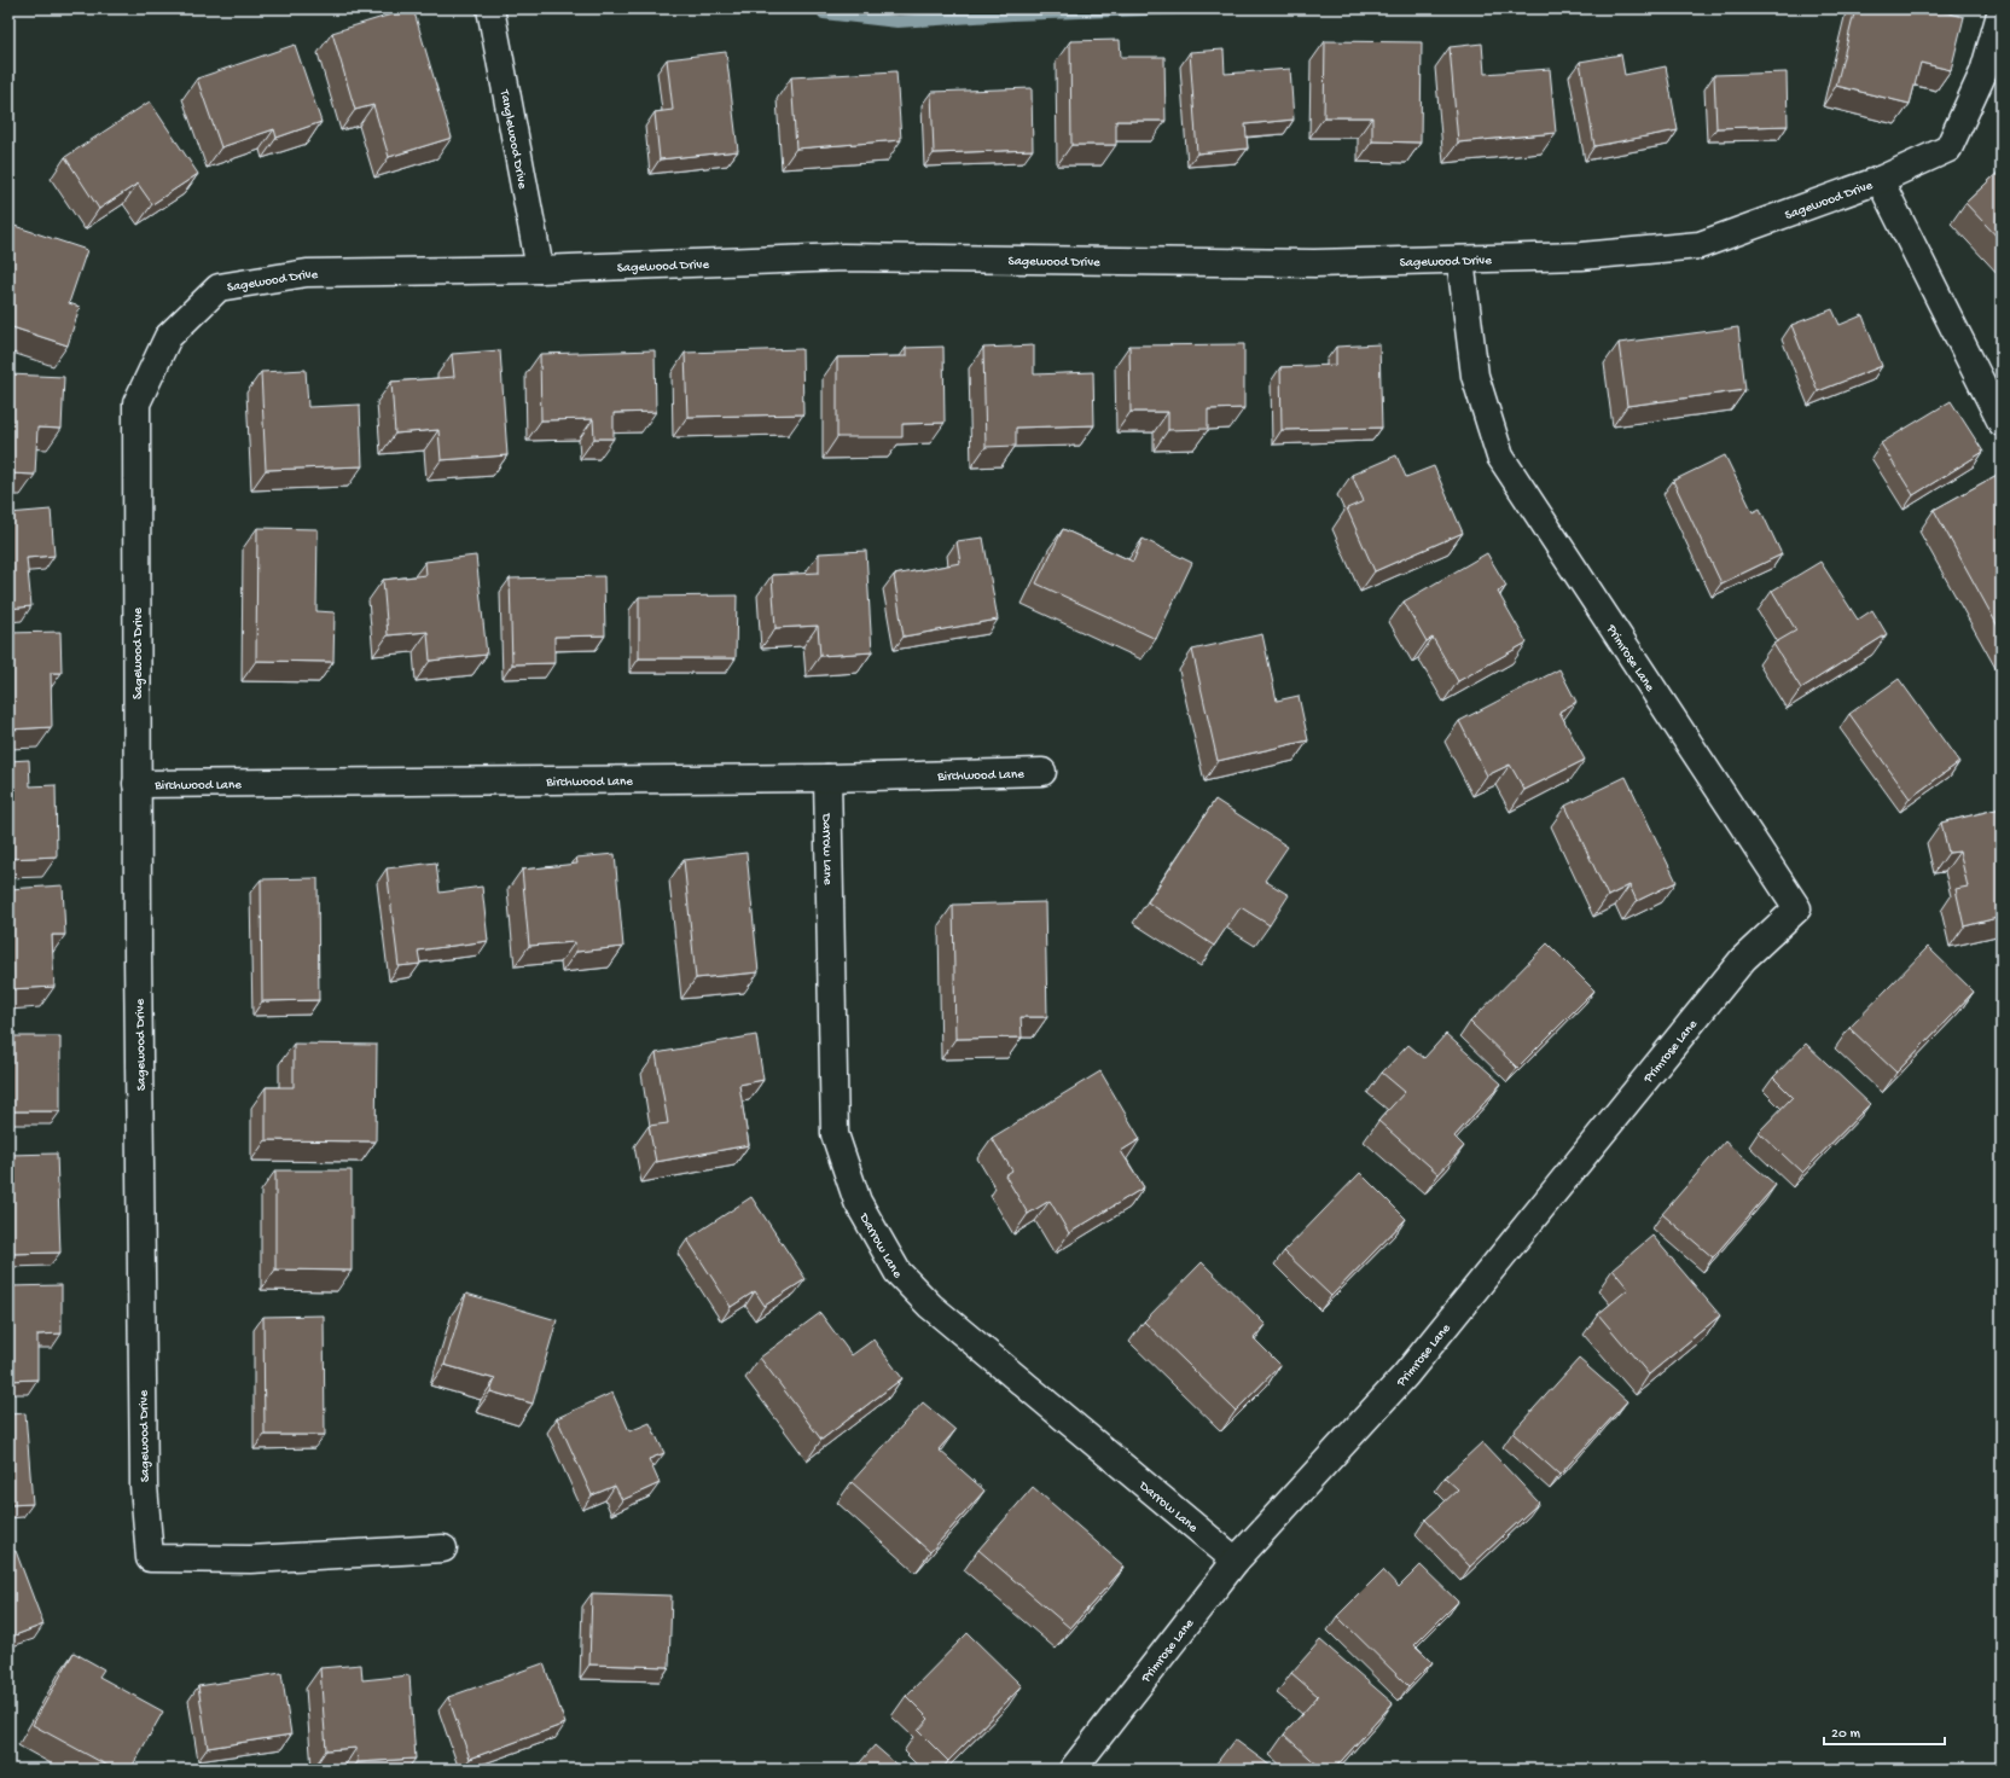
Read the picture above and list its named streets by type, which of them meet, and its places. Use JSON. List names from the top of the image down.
{
  "streets": {
    "street": [
      "Tanglewood Drive",
      "Sagewood Drive",
      "Primrose Lane",
      "Birchwood Lane",
      "Darrow Lane"
    ]
  },
  "crossings": [
    ["Tanglewood Drive", "Sagewood Drive"],
    ["Sagewood Drive", "Primrose Lane"],
    ["Sagewood Drive", "Birchwood Lane"],
    ["Primrose Lane", "Darrow Lane"],
    ["Birchwood Lane", "Darrow Lane"]
  ],
  "scale_bar": "20 m"
}
